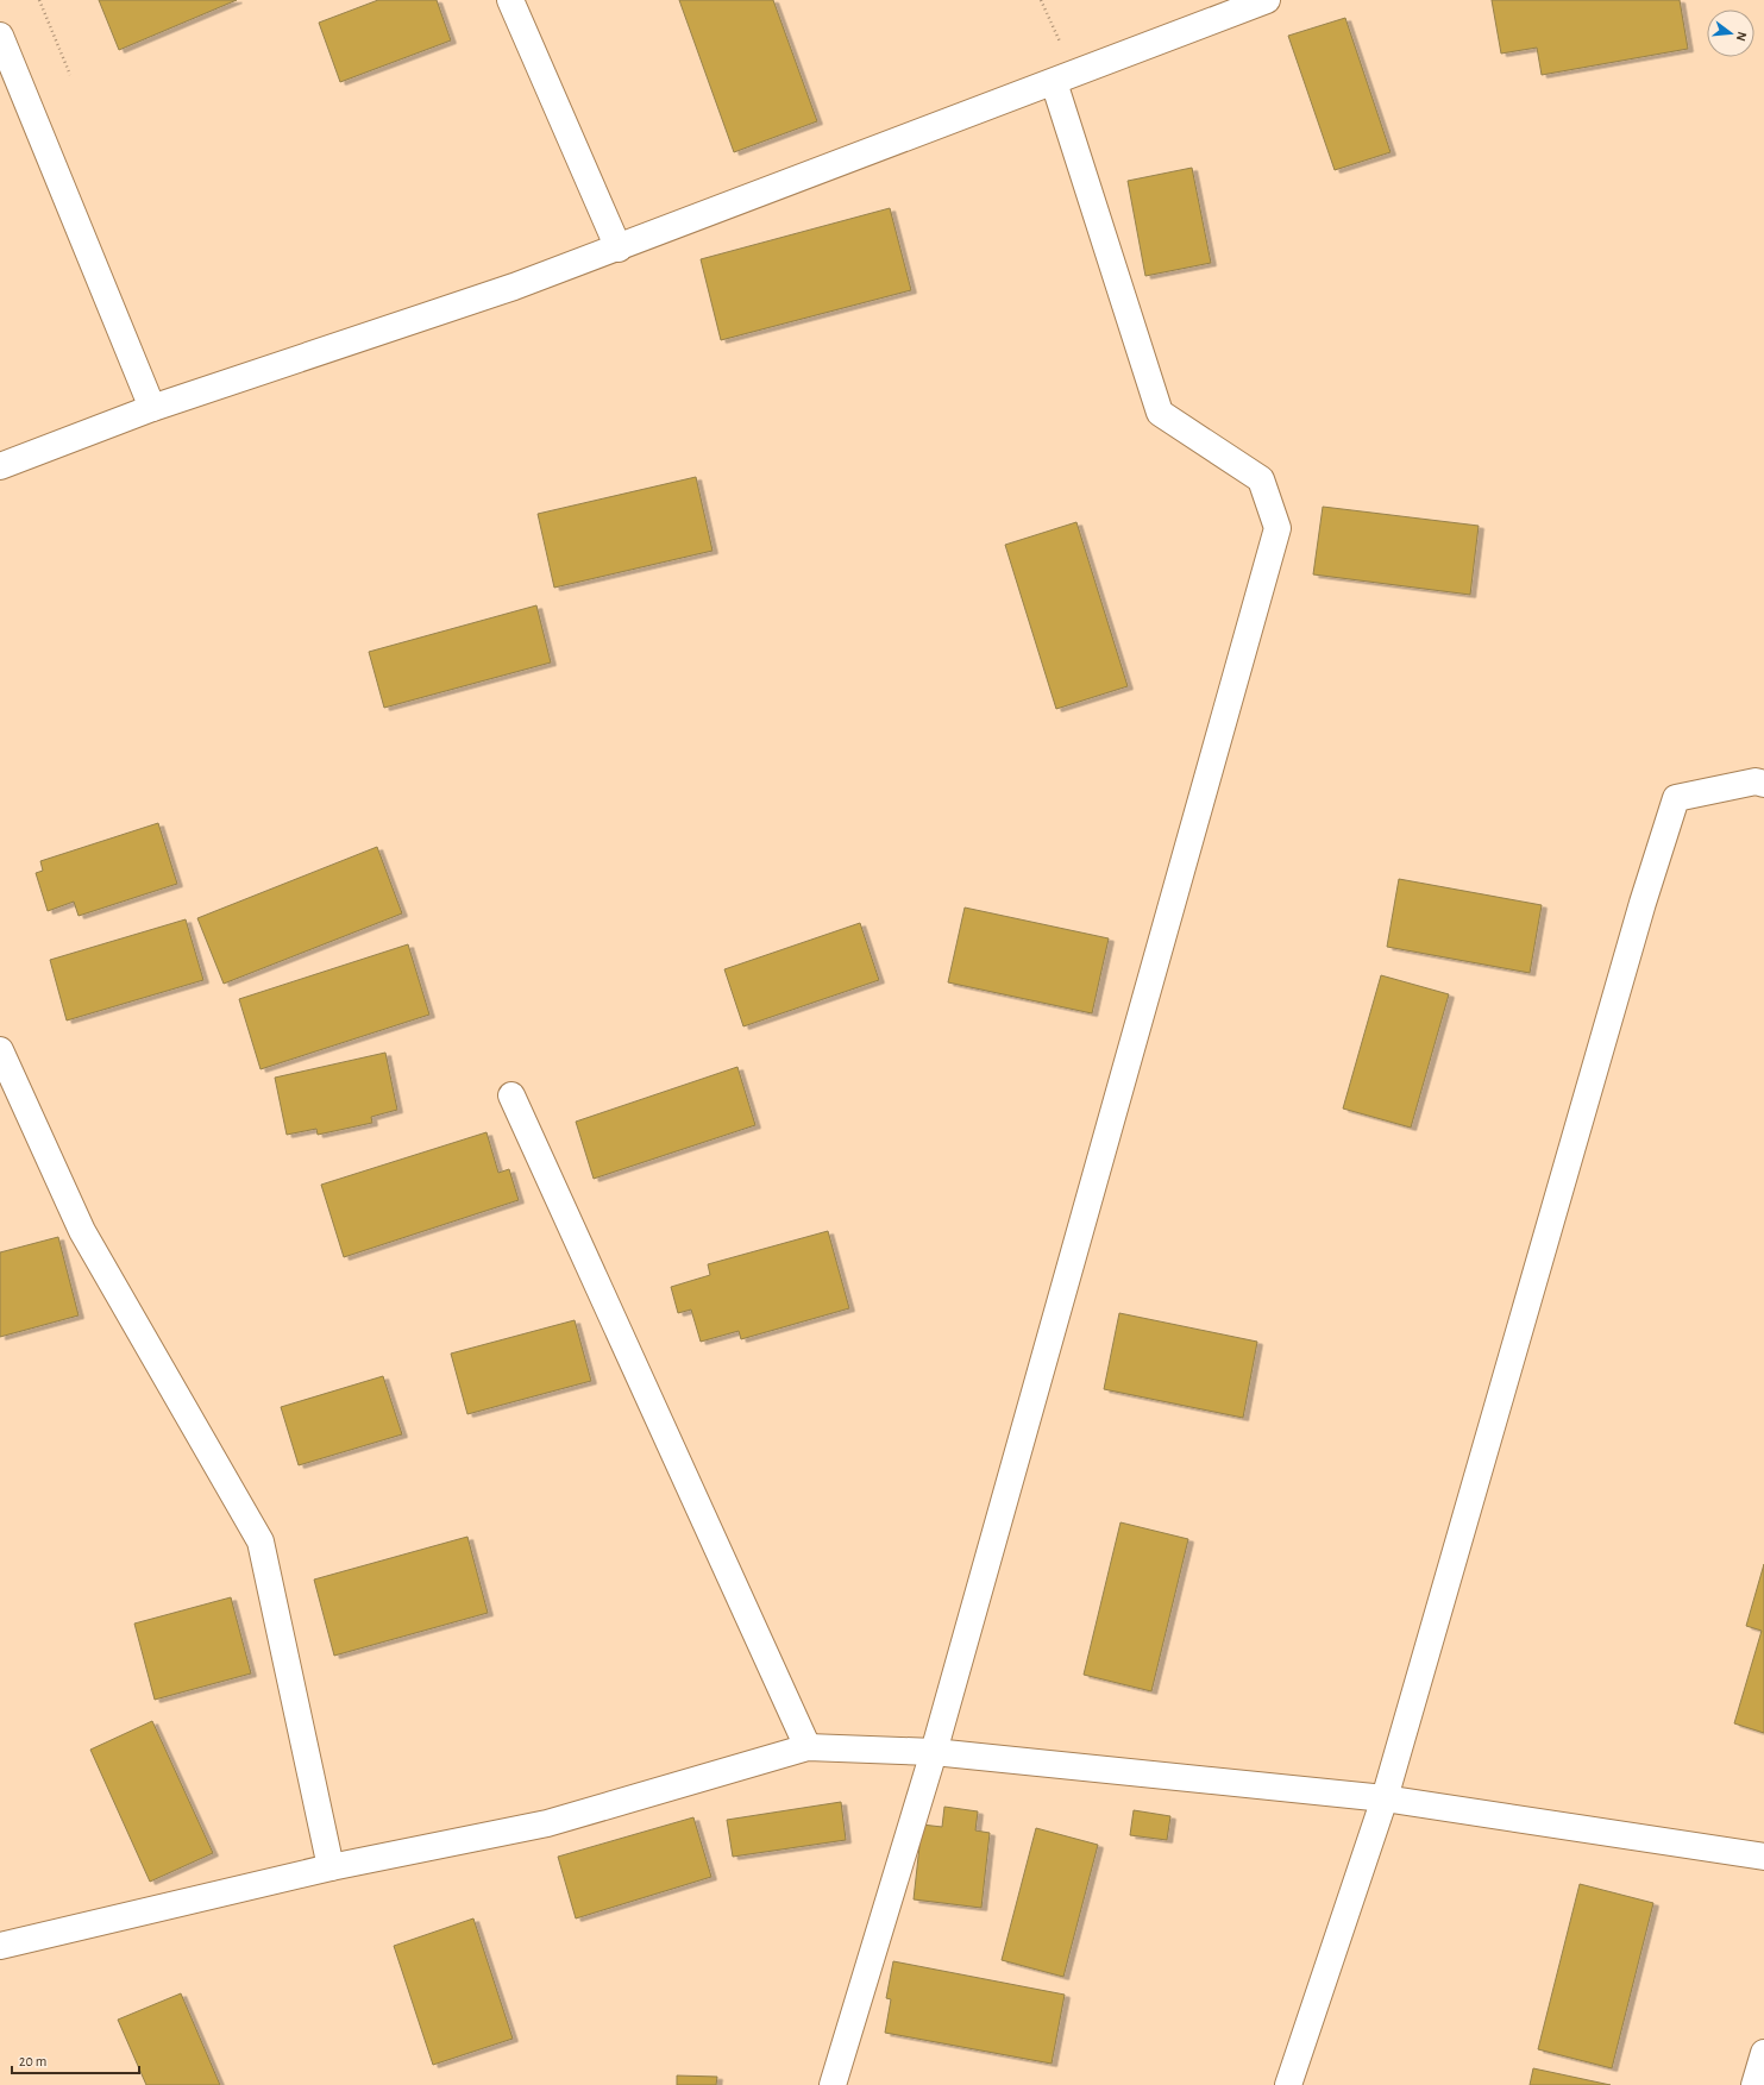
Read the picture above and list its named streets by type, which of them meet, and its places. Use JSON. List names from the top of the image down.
{
  "scale_bar": "20 m",
  "north": "right"
}
